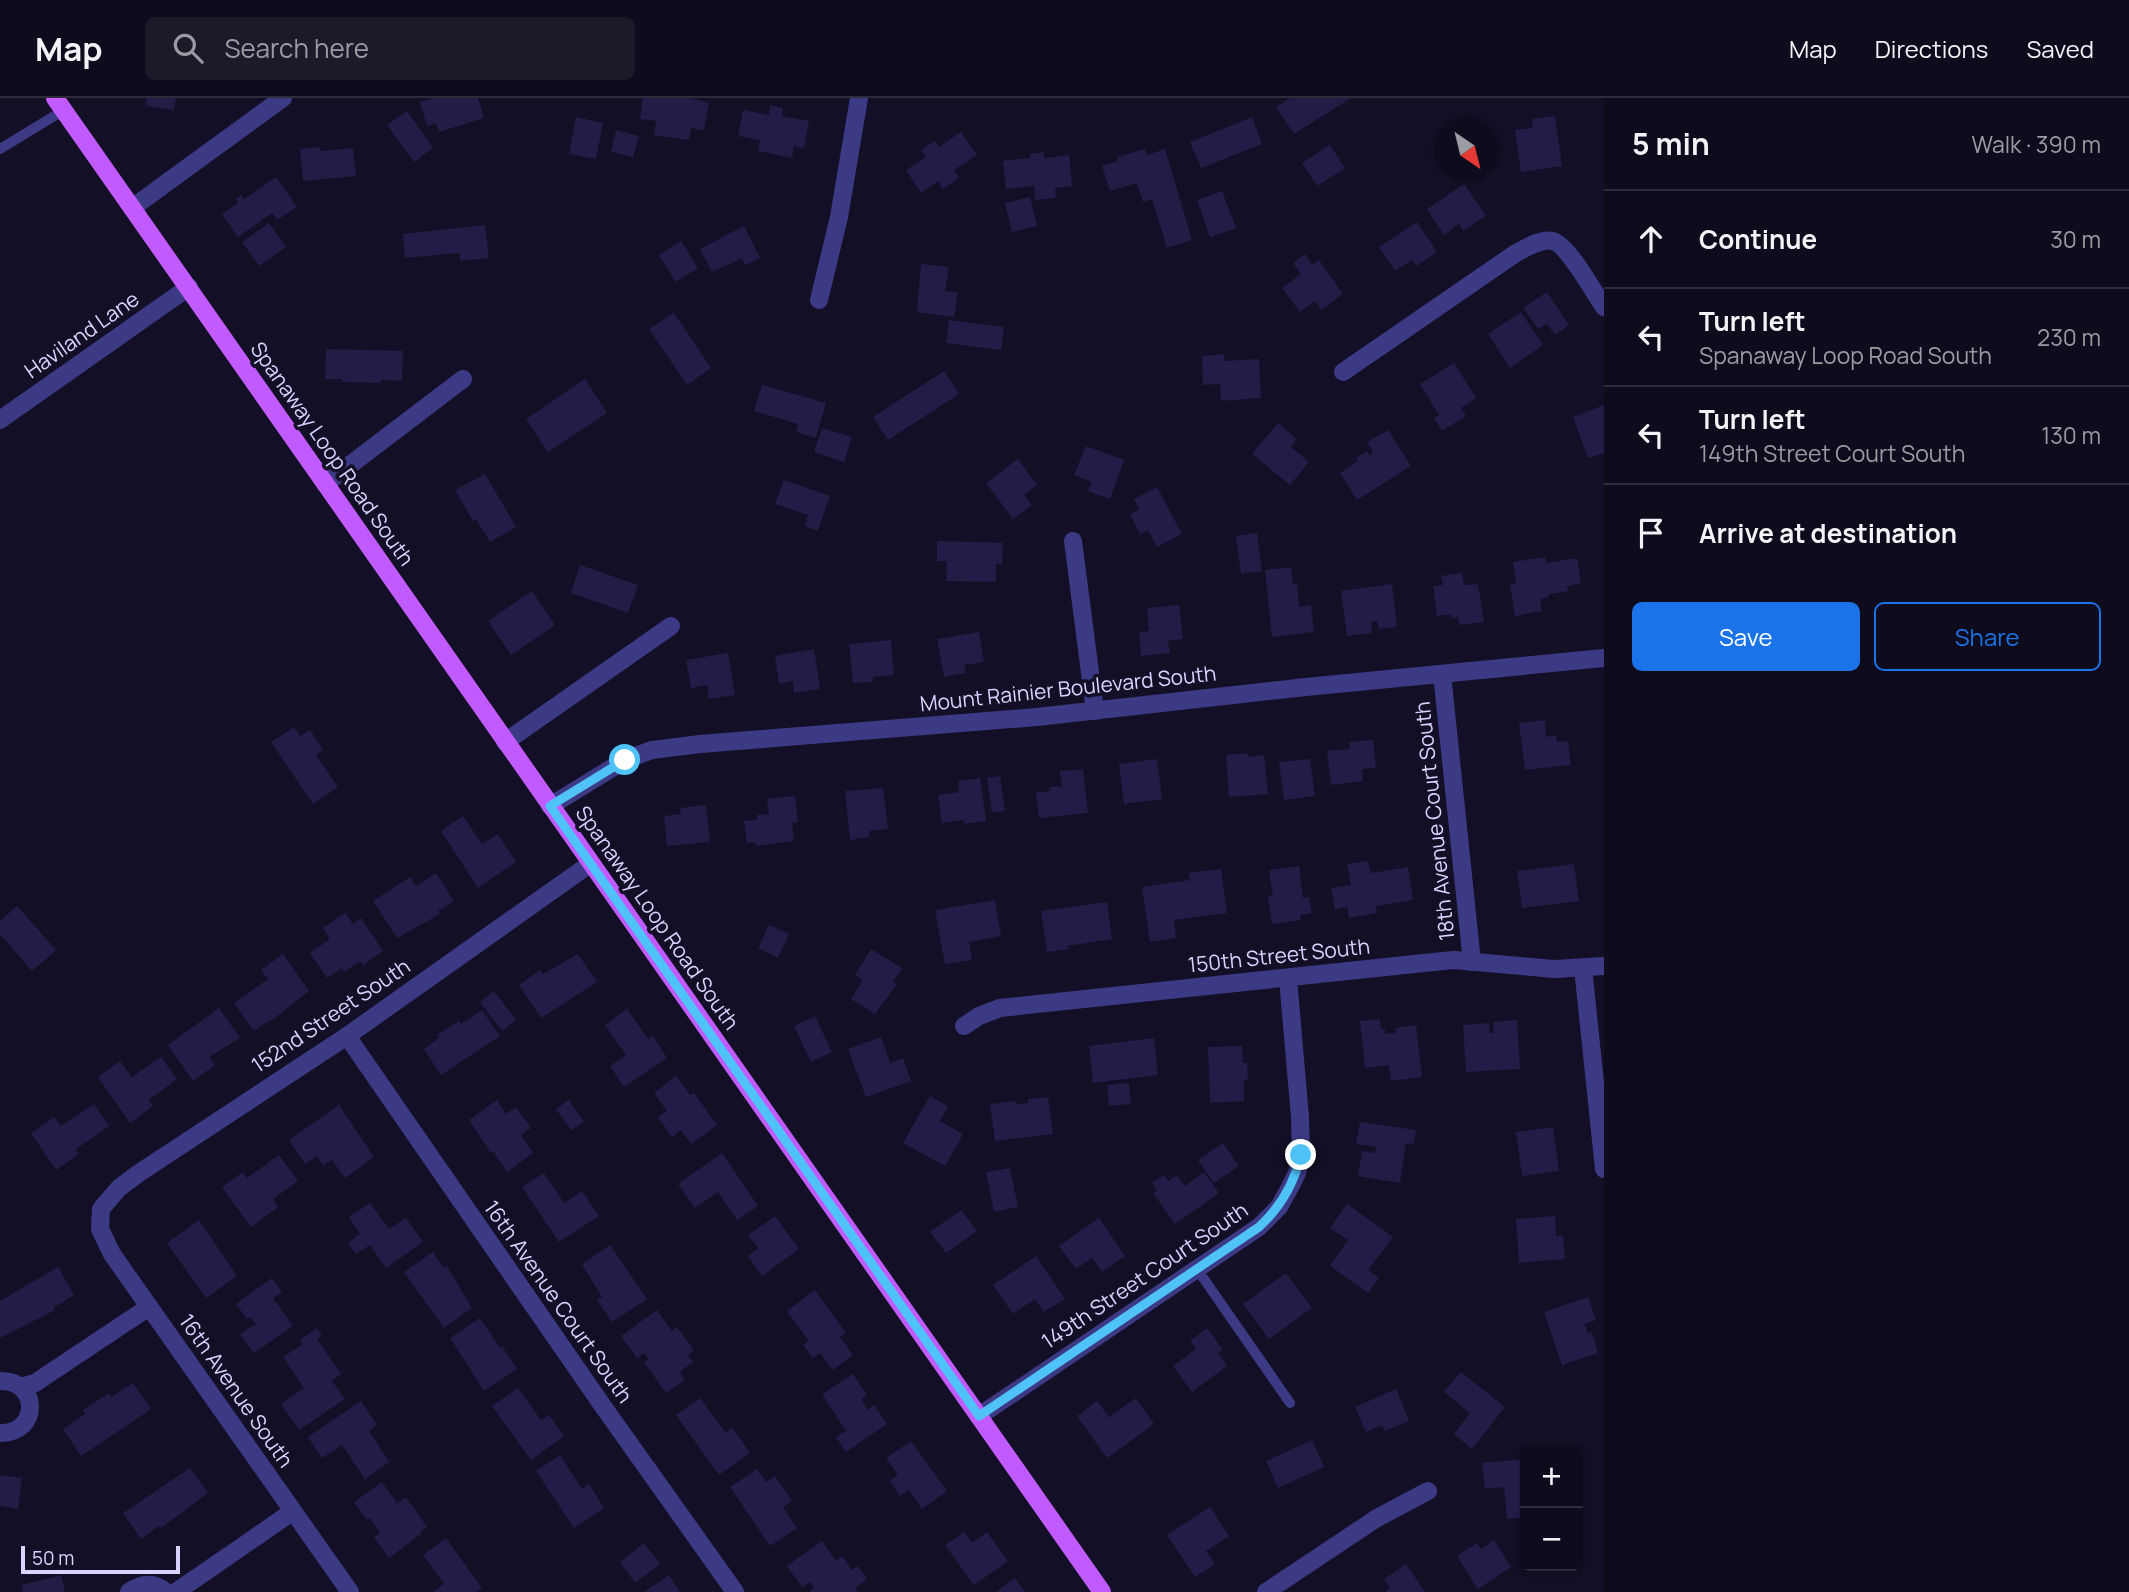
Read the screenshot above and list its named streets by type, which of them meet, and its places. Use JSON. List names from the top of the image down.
{
  "streets": {
    "main road": ["Spanaway Loop Road South"],
    "street": [
      "Haviland Lane",
      "Mount Rainier Boulevard South",
      "18th Avenue Court South",
      "150th Street South",
      "152nd Street South",
      "149th Street Court South",
      "16th Avenue Court South",
      "16th Avenue South"
    ]
  },
  "crossings": [
    ["Haviland Lane", "Spanaway Loop Road South"],
    ["Spanaway Loop Road South", "Mount Rainier Boulevard South"],
    ["Spanaway Loop Road South", "152nd Street South"],
    ["Spanaway Loop Road South", "149th Street Court South"],
    ["Mount Rainier Boulevard South", "18th Avenue Court South"],
    ["18th Avenue Court South", "150th Street South"],
    ["150th Street South", "149th Street Court South"],
    ["152nd Street South", "16th Avenue Court South"],
    ["152nd Street South", "16th Avenue South"]
  ],
  "scale_bar": "50 m",
  "north": "bottom right",
  "page": {
    "header": "Map",
    "search": "Search here",
    "nav": ["Map", "Directions", "Saved"],
    "heading": ["5 min", "Walk · 390 m"],
    "list": [
      ["Continue", "30 m"],
      ["Turn left", "Spanaway Loop Road South", "230 m"],
      ["Turn left", "149th Street Court South", "130 m"],
      "Arrive at destination"
    ],
    "buttons": ["Save", "Share"],
    "map_buttons": ["+", "−"],
    "scale": "50 m"
  }
}
